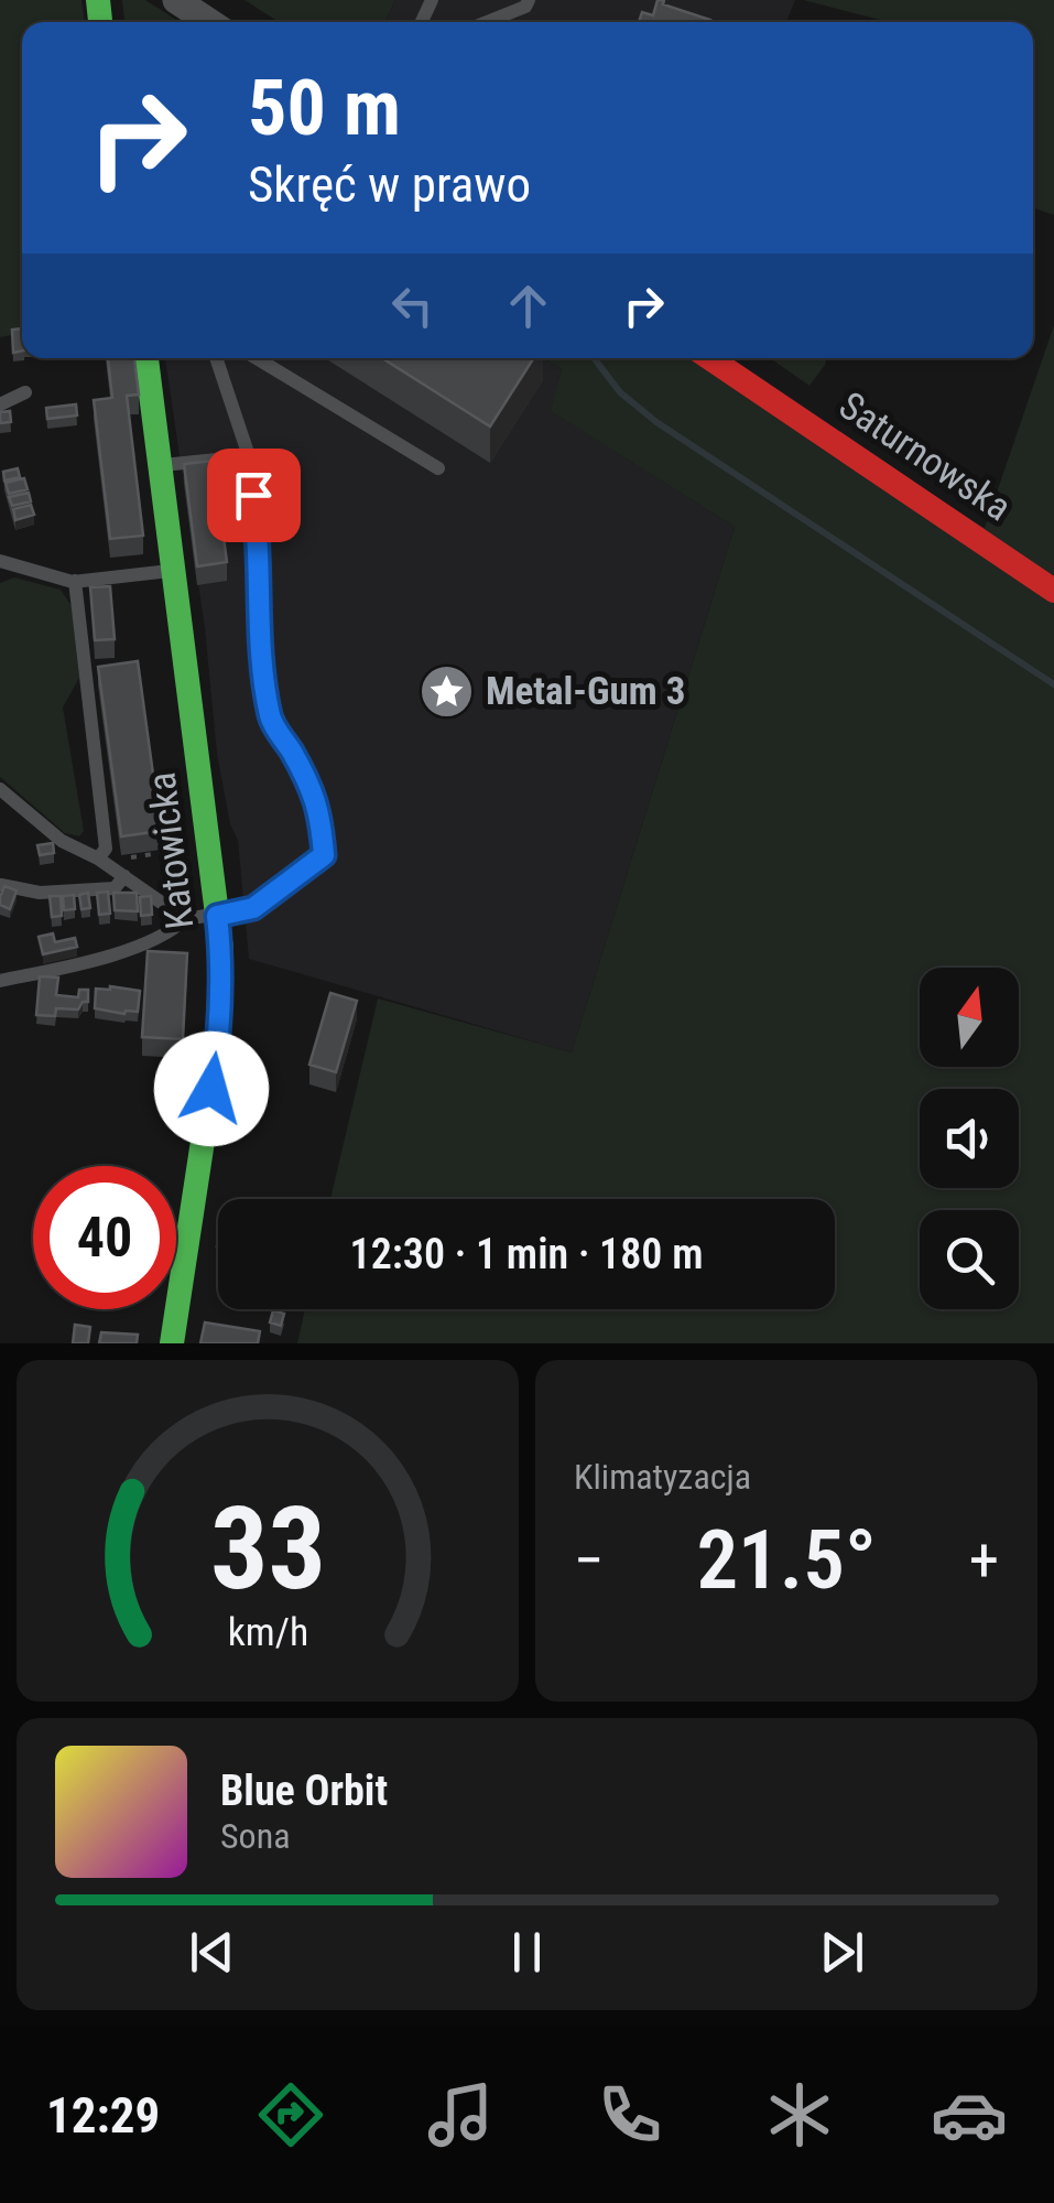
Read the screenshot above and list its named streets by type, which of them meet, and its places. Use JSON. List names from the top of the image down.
{
  "streets": {
    "street": ["Saturnowska", "Katowicka"]
  },
  "places": {
    "place": ["Metal-Gum 3"]
  },
  "north": "top",
  "page": {
    "turn": ["50 m", "Skręć w prawo"],
    "limit": "40",
    "trip": "12:30 · 1 min · 180 m",
    "tile": "Klimatyzacja",
    "heat": ["−", "21.5°", "+"],
    "song": ["Blue Orbit", "Sona"],
    "tabs": "12:29",
    "gauge": ["33", "km/h"]
  }
}
